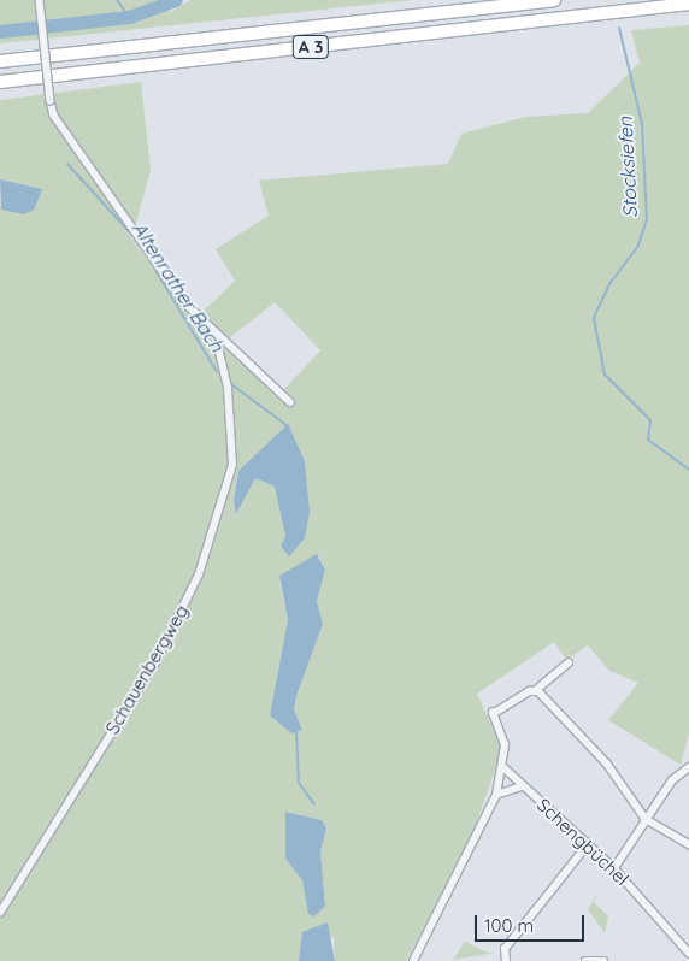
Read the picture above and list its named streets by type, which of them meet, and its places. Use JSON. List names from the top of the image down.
{
  "streets": {
    "highway": ["A 3"],
    "street": ["Schauenbergweg", "Schengbüchel"]
  },
  "water": ["Stocksiefen", "Altenrather Bach"],
  "scale_bar": "100 m"
}
